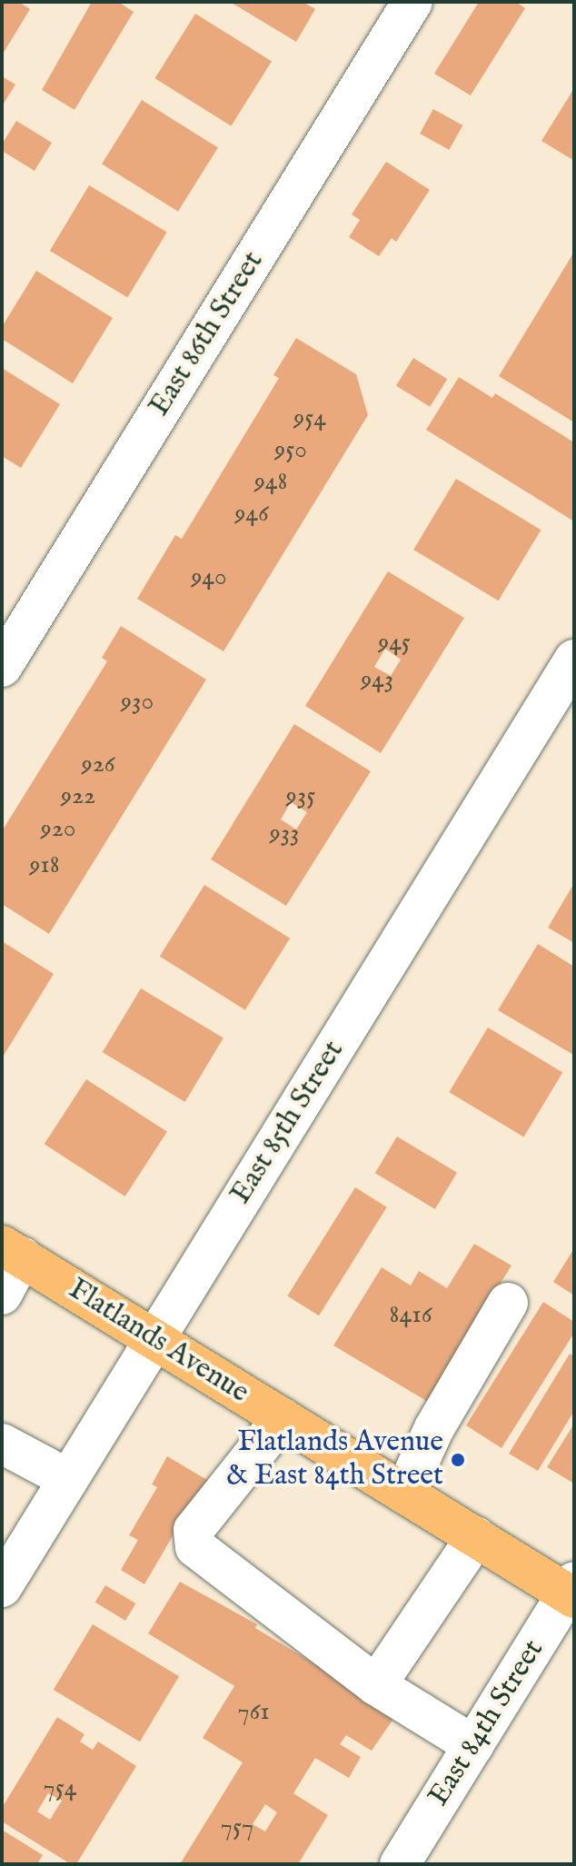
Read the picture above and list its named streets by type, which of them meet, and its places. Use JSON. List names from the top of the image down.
{
  "streets": {
    "main road": ["Flatlands Avenue"],
    "street": ["East 86th Street", "East 85th Street", "East 84th Street"]
  },
  "crossings": [
    ["East 85th Street", "Flatlands Avenue"],
    ["Flatlands Avenue", "East 84th Street"]
  ],
  "places": ["Flatlands Avenue & East 84th Street"],
  "house_numbers": [
    "954",
    "950",
    "948",
    "946",
    "940",
    "945",
    "943",
    "930",
    "926",
    "922",
    "935",
    "920",
    "933",
    "918",
    "8416",
    "761",
    "754",
    "757"
  ]
}
